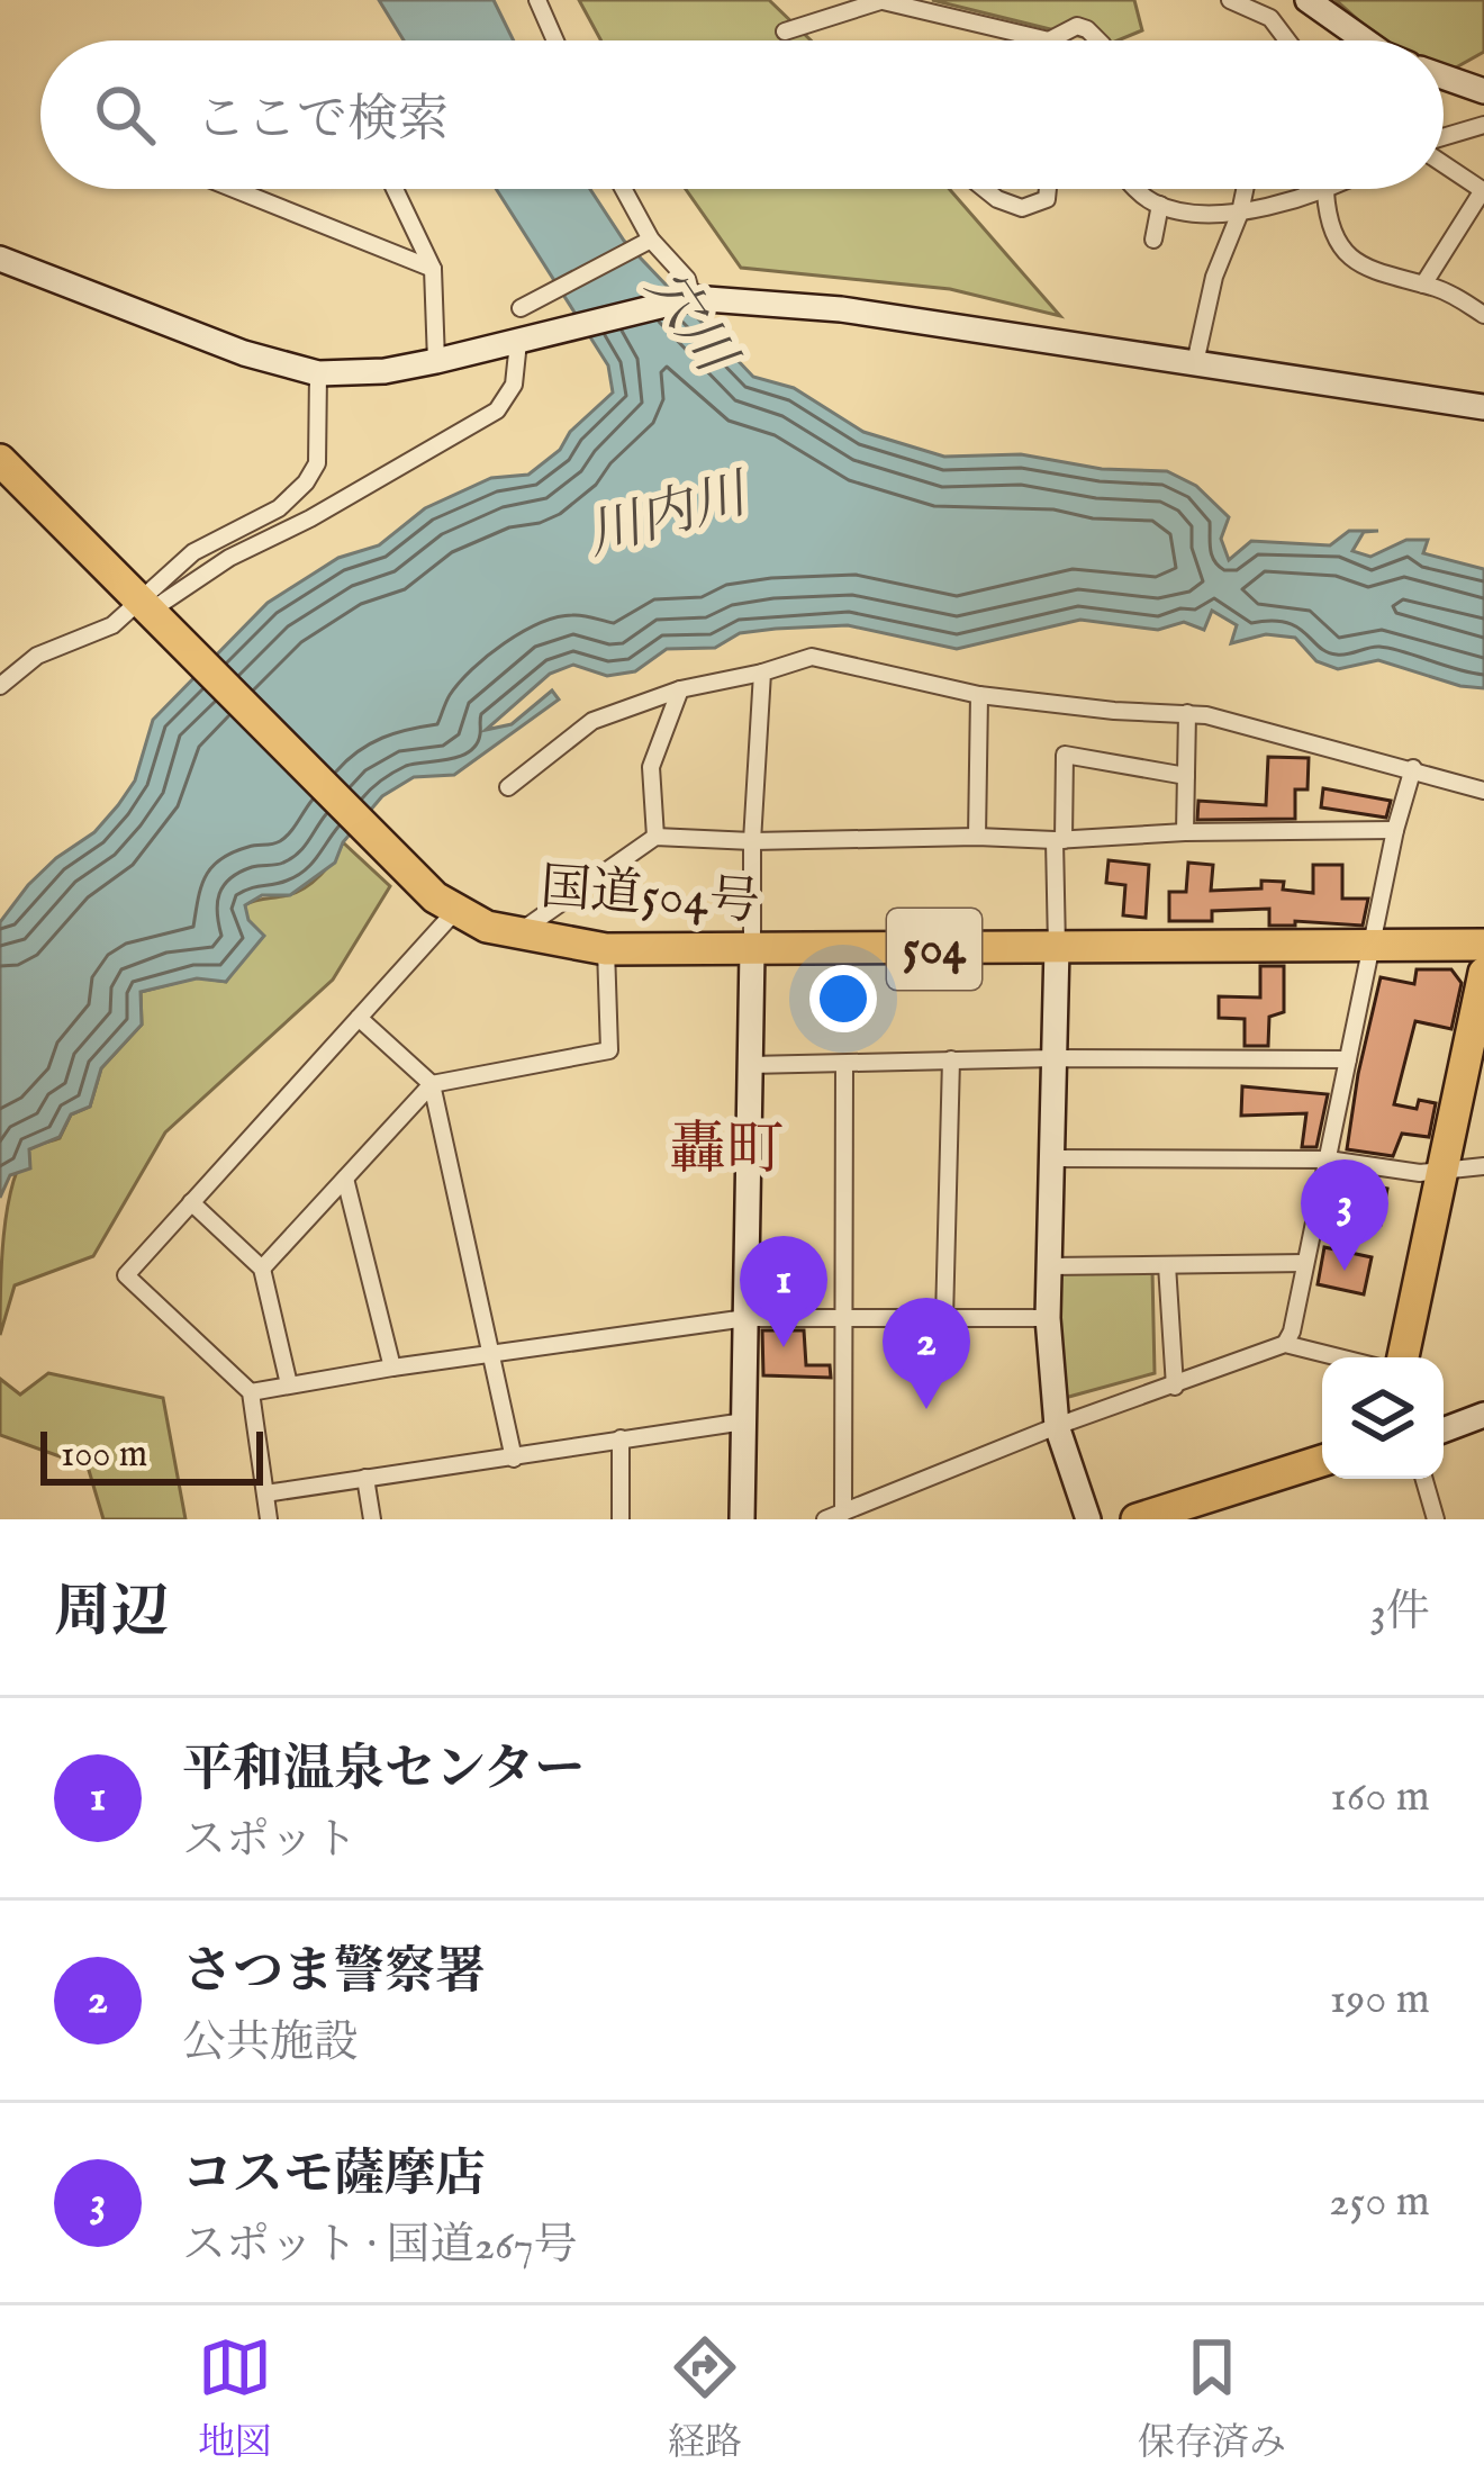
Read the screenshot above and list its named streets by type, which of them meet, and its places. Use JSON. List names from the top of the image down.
{
  "streets": {
    "highway": ["国道504号", "504"]
  },
  "districts": ["轟町"],
  "water": ["穴川", "川内川"],
  "scale_bar": "100 m",
  "page": {
    "search": "ここで検索",
    "pins": ["3", "1", "2"],
    "scale": "100 m",
    "heading": ["周辺", "3件"],
    "list": [
      {
        "mark": "1",
        "name": "平和温泉センター",
        "note": "スポット",
        "value": "160 m"
      },
      {
        "mark": "2",
        "name": "さつま警察署",
        "note": "公共施設",
        "value": "190 m"
      },
      {
        "mark": "3",
        "name": "コスモ薩摩店",
        "note": "スポット · 国道267号",
        "value": "250 m"
      }
    ],
    "nav": ["地図", "経路", "保存済み"]
  }
}
